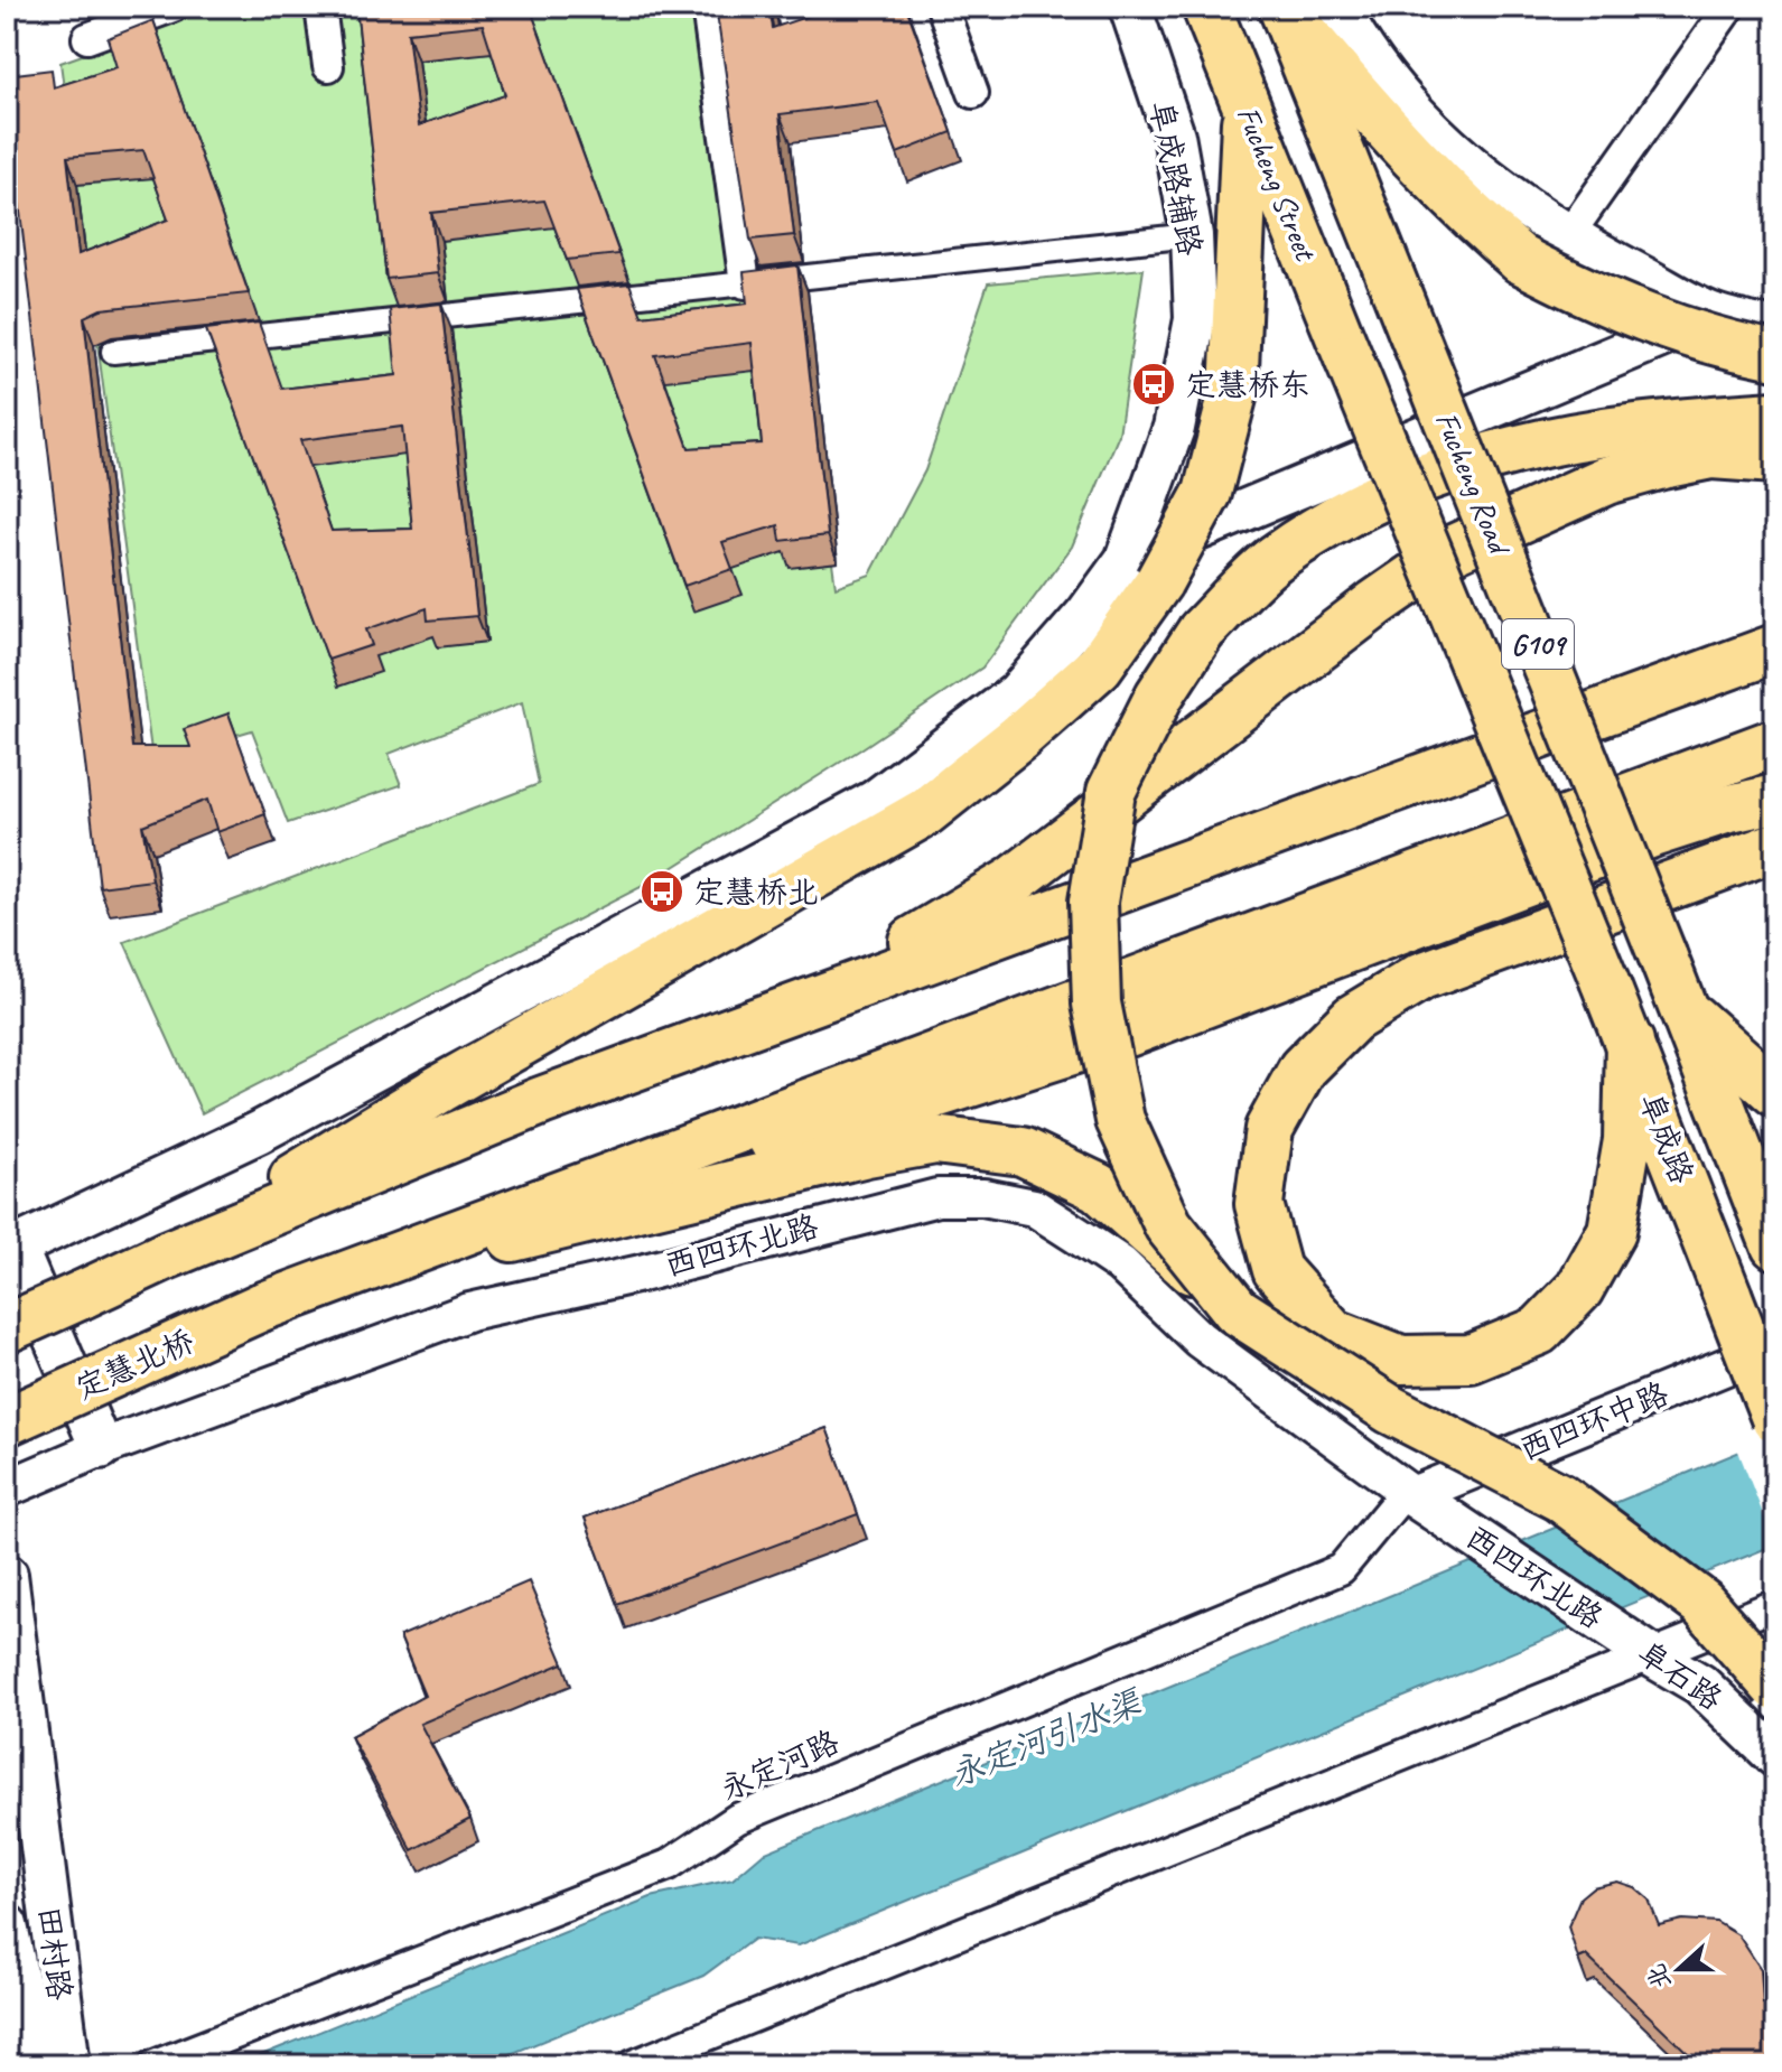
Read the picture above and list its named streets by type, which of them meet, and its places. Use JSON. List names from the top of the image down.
{
  "streets": {
    "highway": [
      "Fucheng Street",
      "Fucheng Road",
      "G109",
      "阜成路",
      "定慧北桥"
    ],
    "main road": [
      "阜成路辅路",
      "西四环北路",
      "阜石路",
      "田村路"
    ],
    "street": ["西四环中路", "永定河路"]
  },
  "crossings": [
    ["Fucheng Street", "阜成路"],
    ["Fucheng Road", "阜成路"],
    ["西四环北路", "西四环中路"],
    ["西四环北路", "阜石路"],
    ["西四环北路", "永定河路"],
    ["西四环中路", "永定河路"]
  ],
  "water": ["永定河引水渠"],
  "places": {
    "bus stop": ["定慧桥东", "定慧桥北"]
  },
  "north": "left"
}
